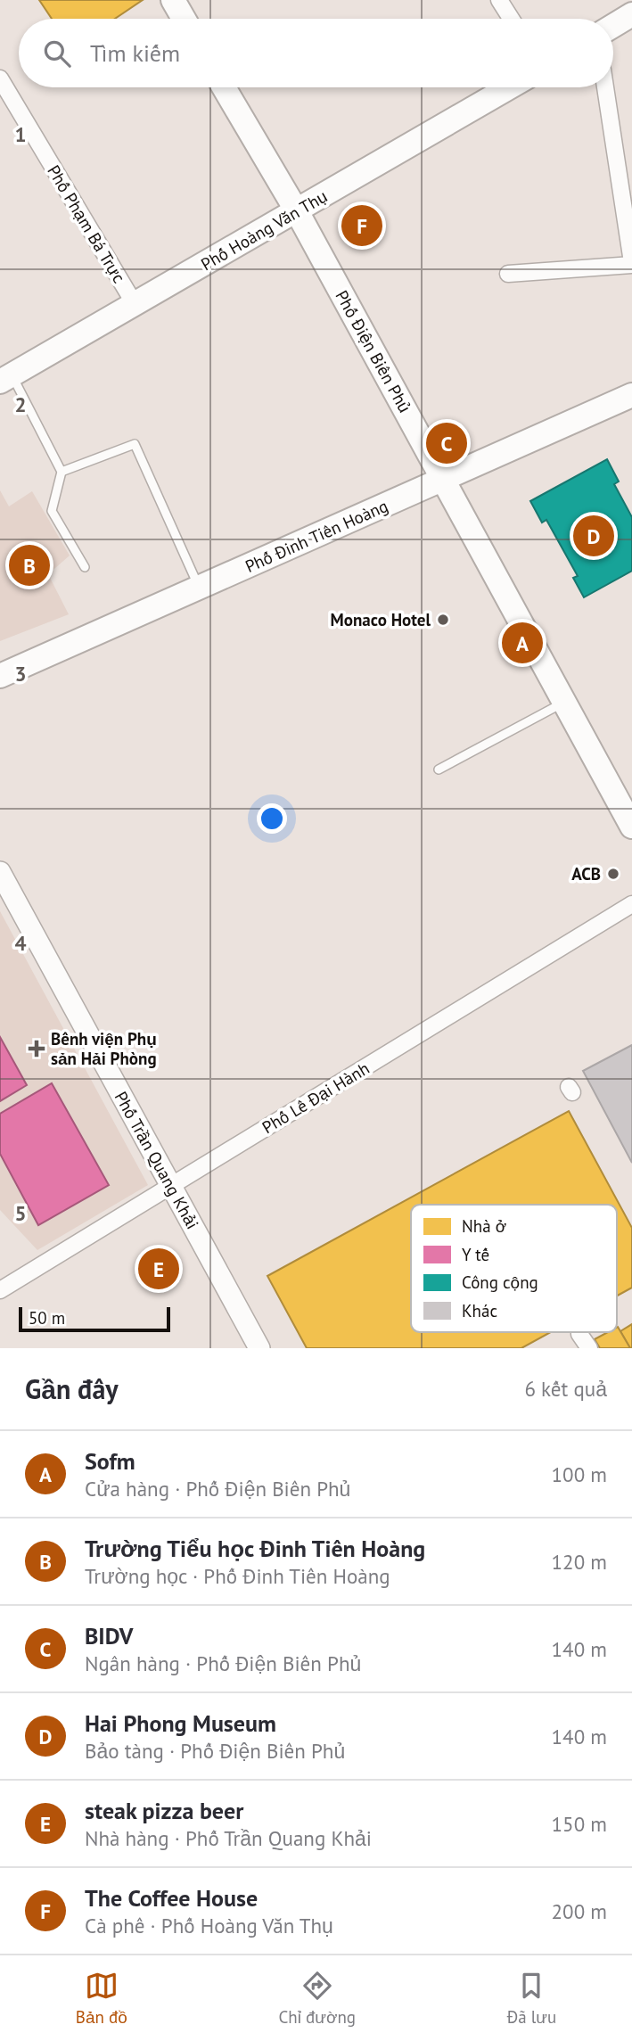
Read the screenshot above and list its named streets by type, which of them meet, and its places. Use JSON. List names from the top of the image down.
{
  "streets": {
    "main road": ["Phố Hoàng Văn Thụ", "Phố Điện Biên Phủ", "Phố Đinh Tiên Hoàng"],
    "street": ["Phố Phạm Bá Trực", "Phố Lê Đại Hành", "Phố Trần Quang Khải"]
  },
  "crossings": [
    ["Phố Phạm Bá Trực", "Phố Hoàng Văn Thụ"],
    ["Phố Hoàng Văn Thụ", "Phố Điện Biên Phủ"],
    ["Phố Điện Biên Phủ", "Phố Đinh Tiên Hoàng"],
    ["Phố Lê Đại Hành", "Phố Trần Quang Khải"]
  ],
  "places": {
    "other": ["Monaco Hotel", "ACB"],
    "health": ["Bênh viện Phụ sản Hải Phòng"]
  },
  "legend": [
    "Nhà ở",
    "Y tế",
    "Công cộng",
    "Khác"
  ],
  "scale_bar": "50 m",
  "page": {
    "search": "Tìm kiếm",
    "pins": [
      "F",
      "C",
      "D",
      "B",
      "A",
      "E"
    ],
    "scale": "50 m",
    "heading": ["Gần đây", "6 kết quả"],
    "list": [
      {
        "mark": "A",
        "name": "Sofm",
        "note": "Cửa hàng · Phố Điện Biên Phủ",
        "value": "100 m"
      },
      {
        "mark": "B",
        "name": "Trường Tiểu học Đinh Tiên Hoàng",
        "note": "Trường học · Phố Đinh Tiên Hoàng",
        "value": "120 m"
      },
      {
        "mark": "C",
        "name": "BIDV",
        "note": "Ngân hàng · Phố Điện Biên Phủ",
        "value": "140 m"
      },
      {
        "mark": "D",
        "name": "Hai Phong Museum",
        "note": "Bảo tàng · Phố Điện Biên Phủ",
        "value": "140 m"
      },
      {
        "mark": "E",
        "name": "steak pizza beer",
        "note": "Nhà hàng · Phố Trần Quang Khải",
        "value": "150 m"
      },
      {
        "mark": "F",
        "name": "The Coffee House",
        "note": "Cà phê · Phố Hoàng Văn Thụ",
        "value": "200 m"
      }
    ],
    "nav": ["Bản đồ", "Chỉ đường", "Đã lưu"]
  },
  "grid": {
    "rows": [
      "1",
      "2",
      "3",
      "4",
      "5"
    ]
  }
}
